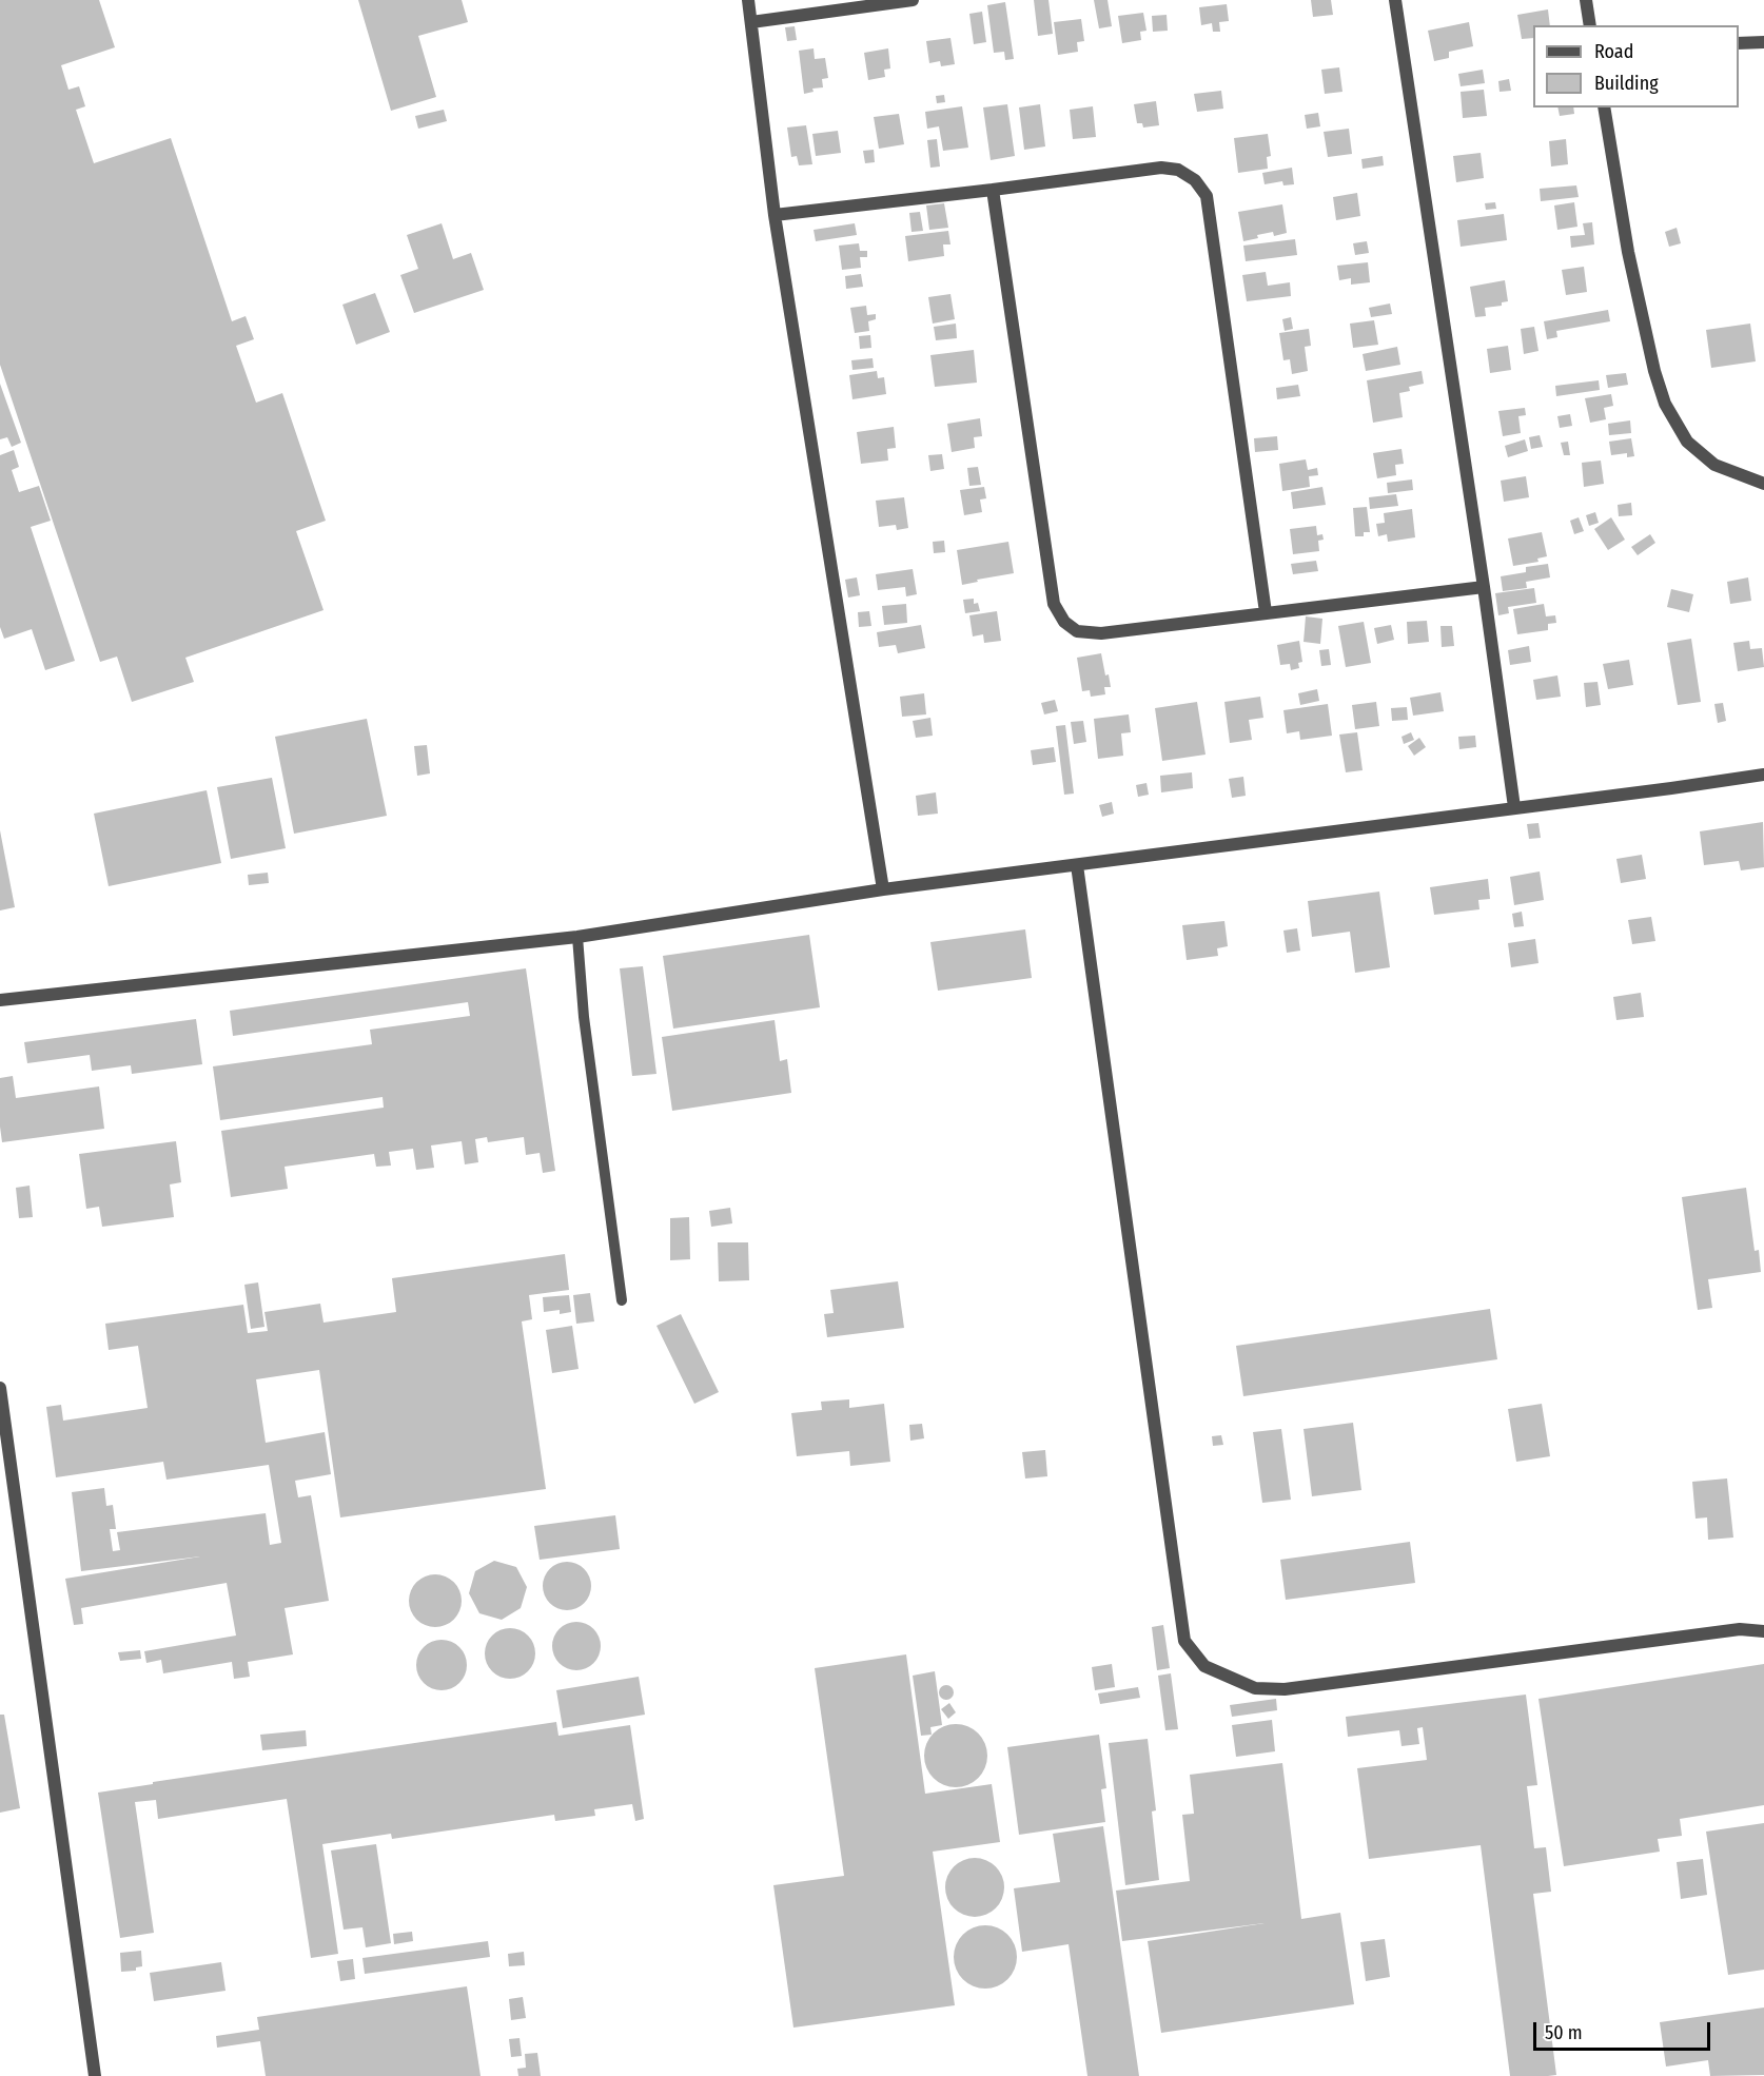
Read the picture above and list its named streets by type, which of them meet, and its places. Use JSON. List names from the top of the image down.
{
  "legend": ["Road", "Building"],
  "scale_bar": "50 m"
}
